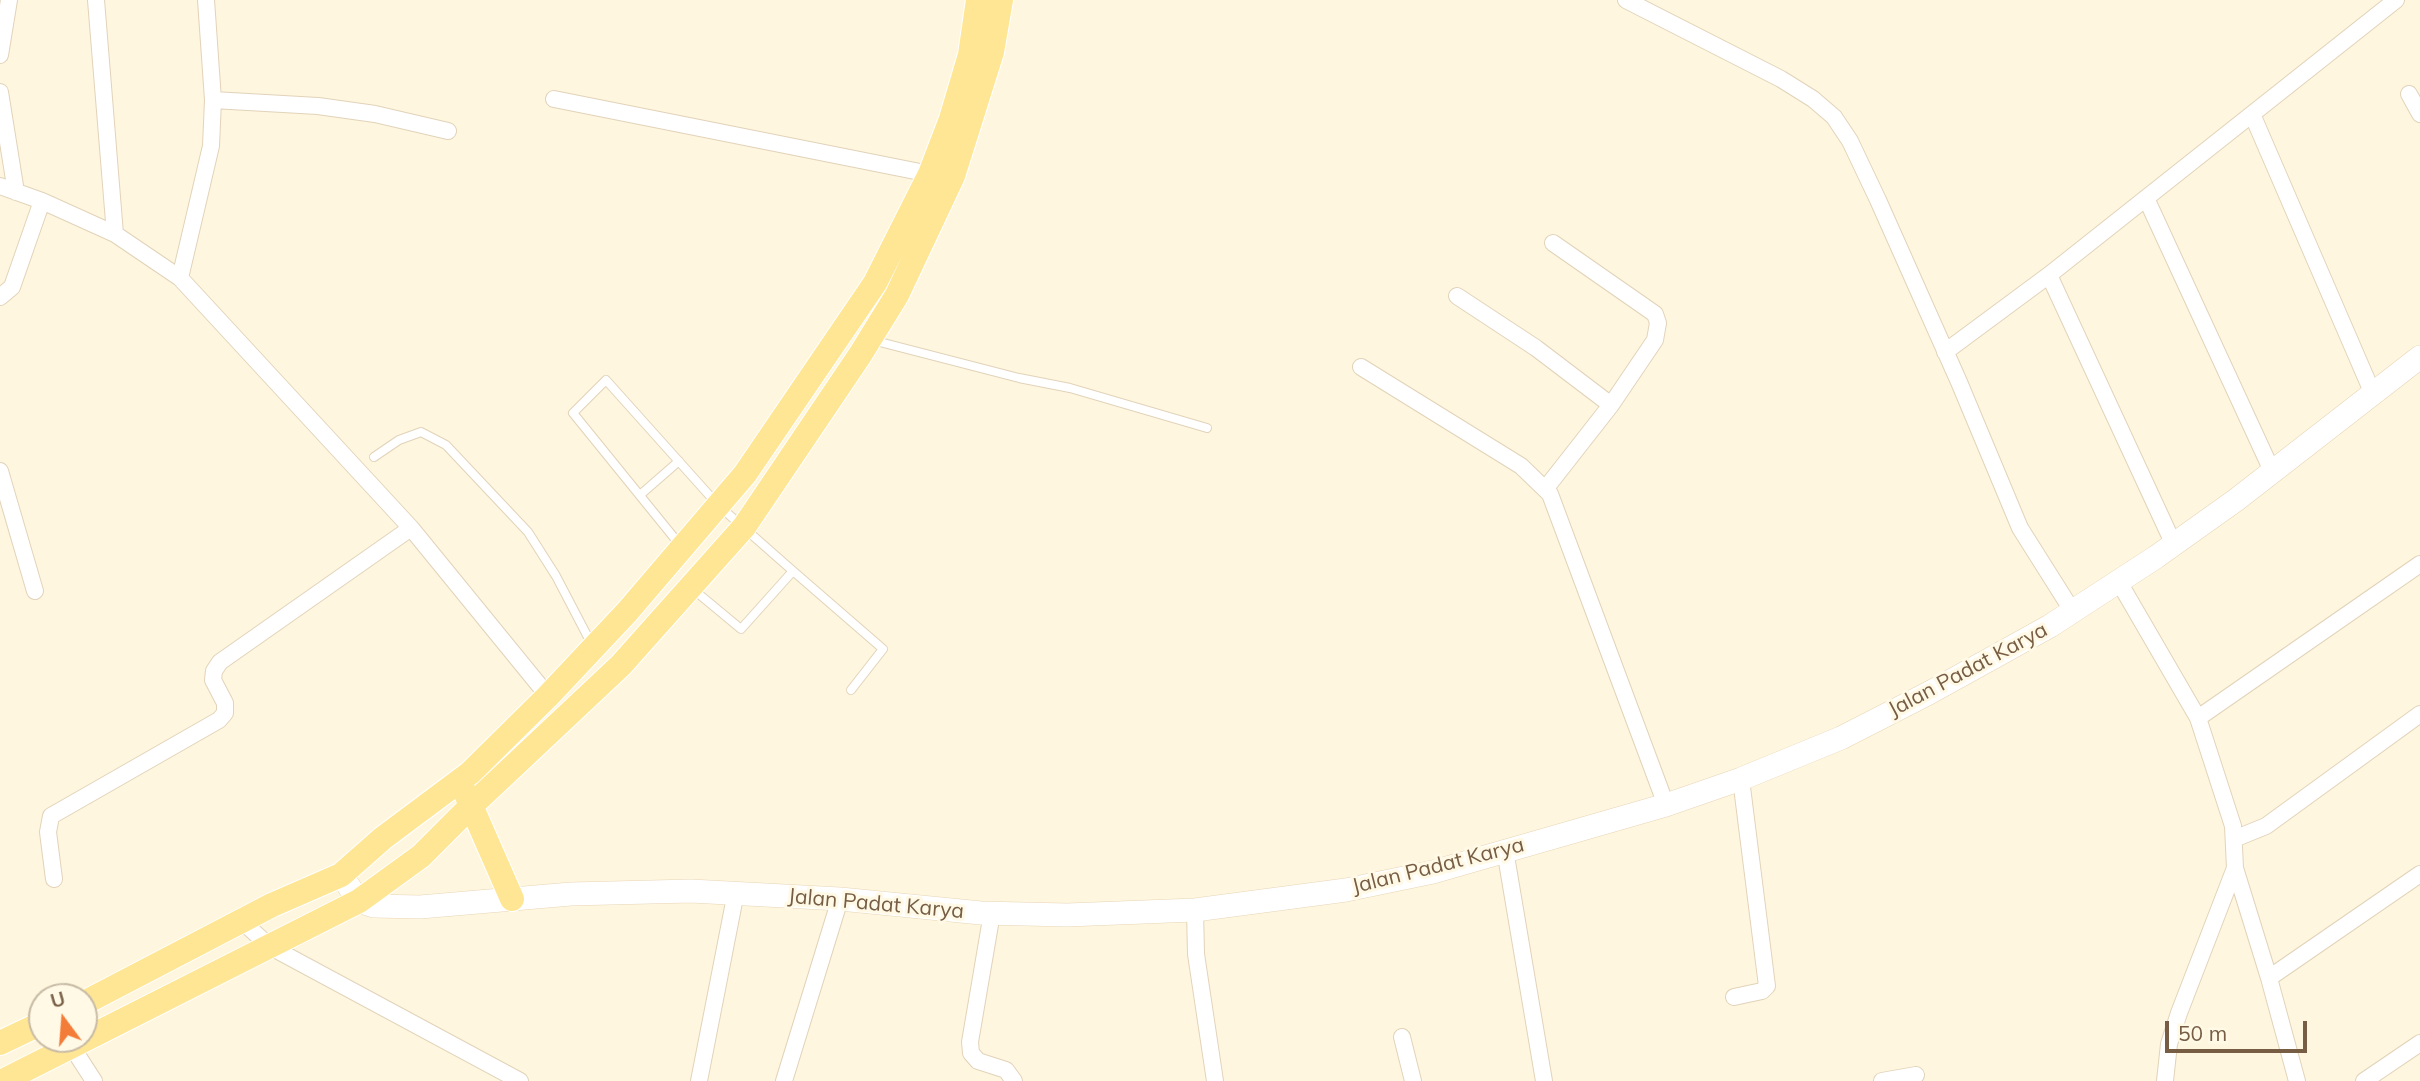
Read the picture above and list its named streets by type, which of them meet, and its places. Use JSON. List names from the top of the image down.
{
  "streets": {
    "street": ["Jalan Padat Karya"]
  },
  "scale_bar": "50 m",
  "north": "top"
}
